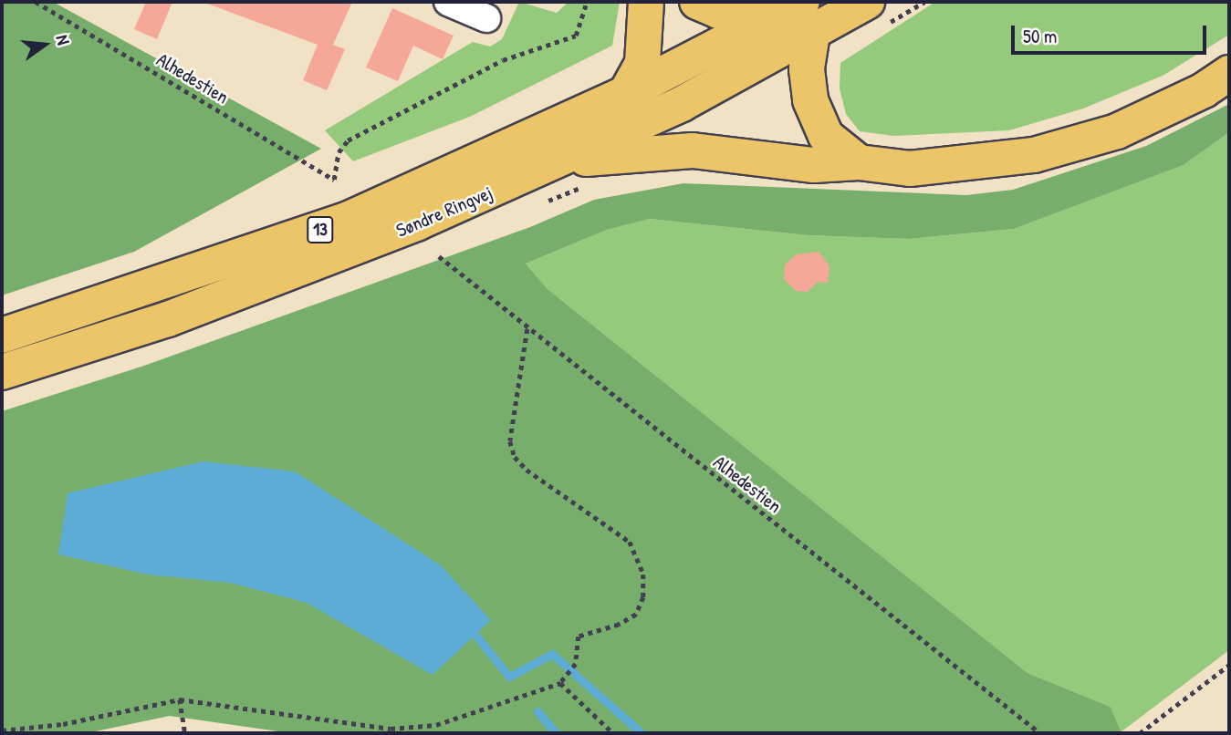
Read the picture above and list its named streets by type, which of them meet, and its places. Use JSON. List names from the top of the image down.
{
  "streets": {
    "main road": ["Søndre Ringvej", "13"],
    "path": ["Alhedestien"]
  },
  "scale_bar": "50 m",
  "north": "right"
}
